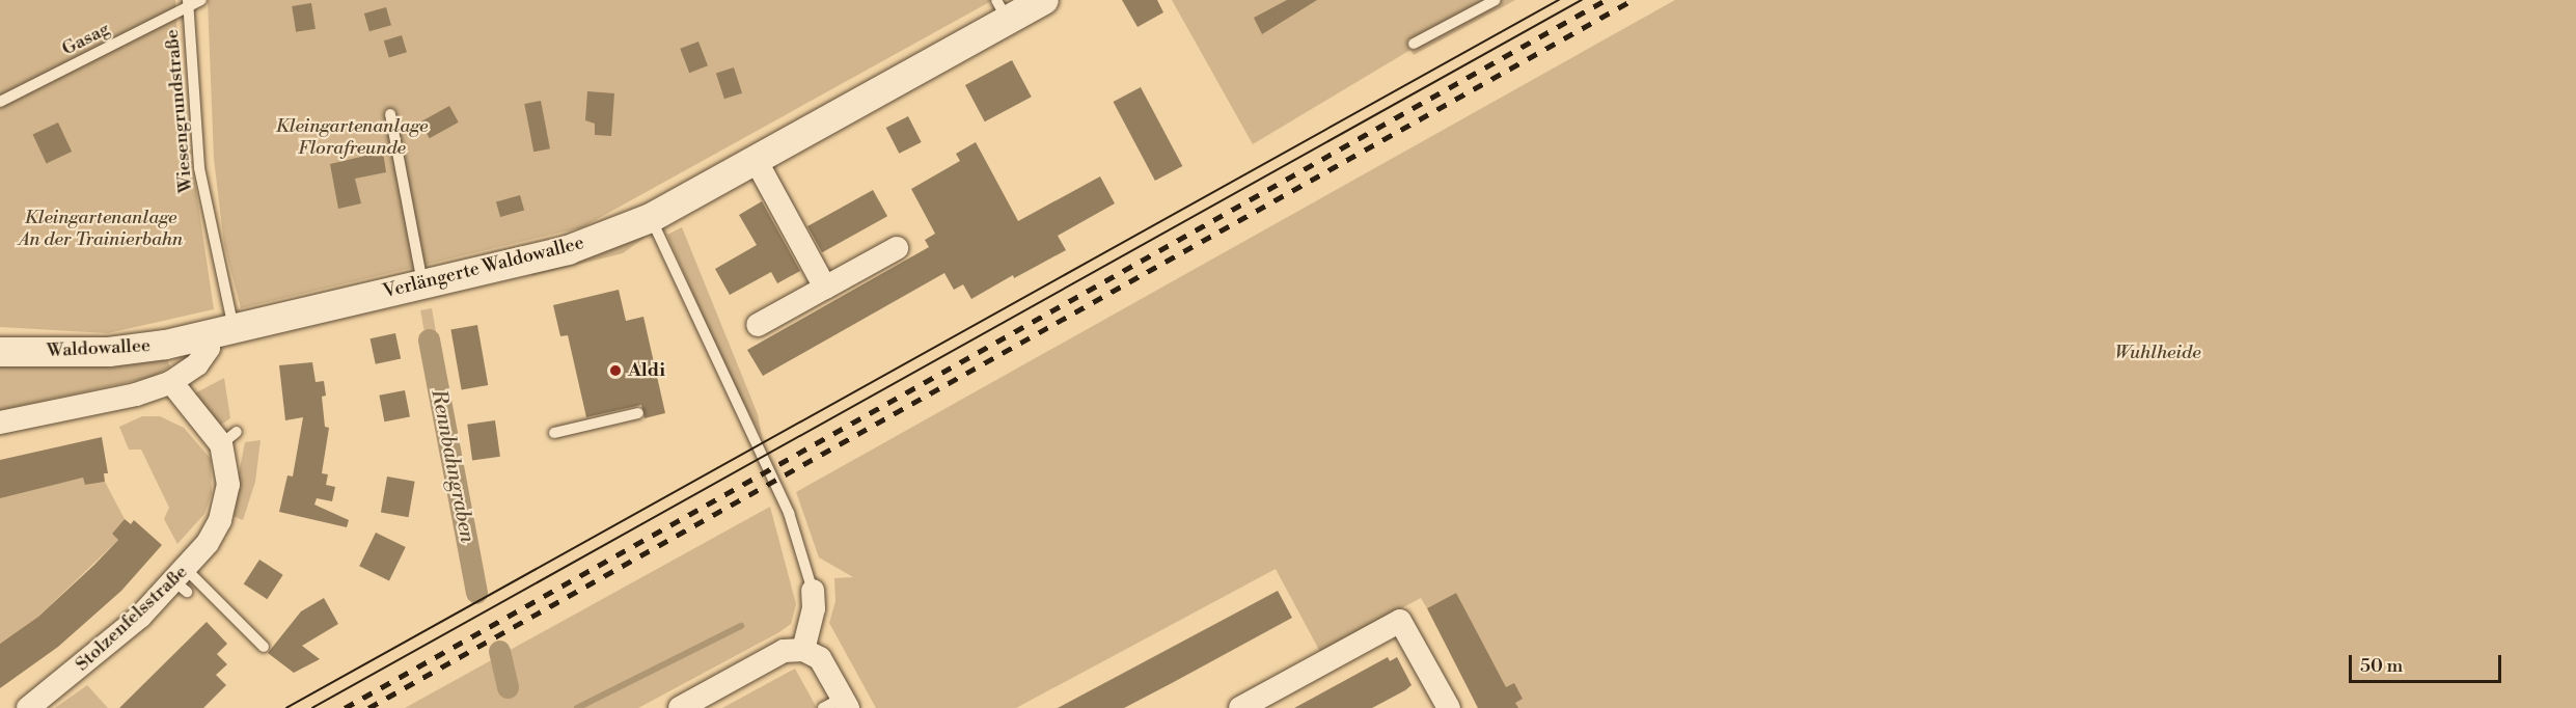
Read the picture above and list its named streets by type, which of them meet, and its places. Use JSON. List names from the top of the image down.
{
  "streets": {
    "street": ["Verlängerte Waldowallee", "Waldowallee", "Stolzenfelsstraße"],
    "lane": ["Gasag", "Wiesengrundstraße"]
  },
  "crossings": [
    ["Gasag", "Wiesengrundstraße"],
    ["Wiesengrundstraße", "Verlängerte Waldowallee"],
    ["Wiesengrundstraße", "Waldowallee"],
    ["Verlängerte Waldowallee", "Waldowallee"]
  ],
  "water": ["Rennbahngraben"],
  "parks": ["Kleingartenanlage Florafreunde", "Kleingartenanlage An der Trainierbahn", "Wuhlheide"],
  "places": ["Aldi"],
  "scale_bar": "50 m"
}
